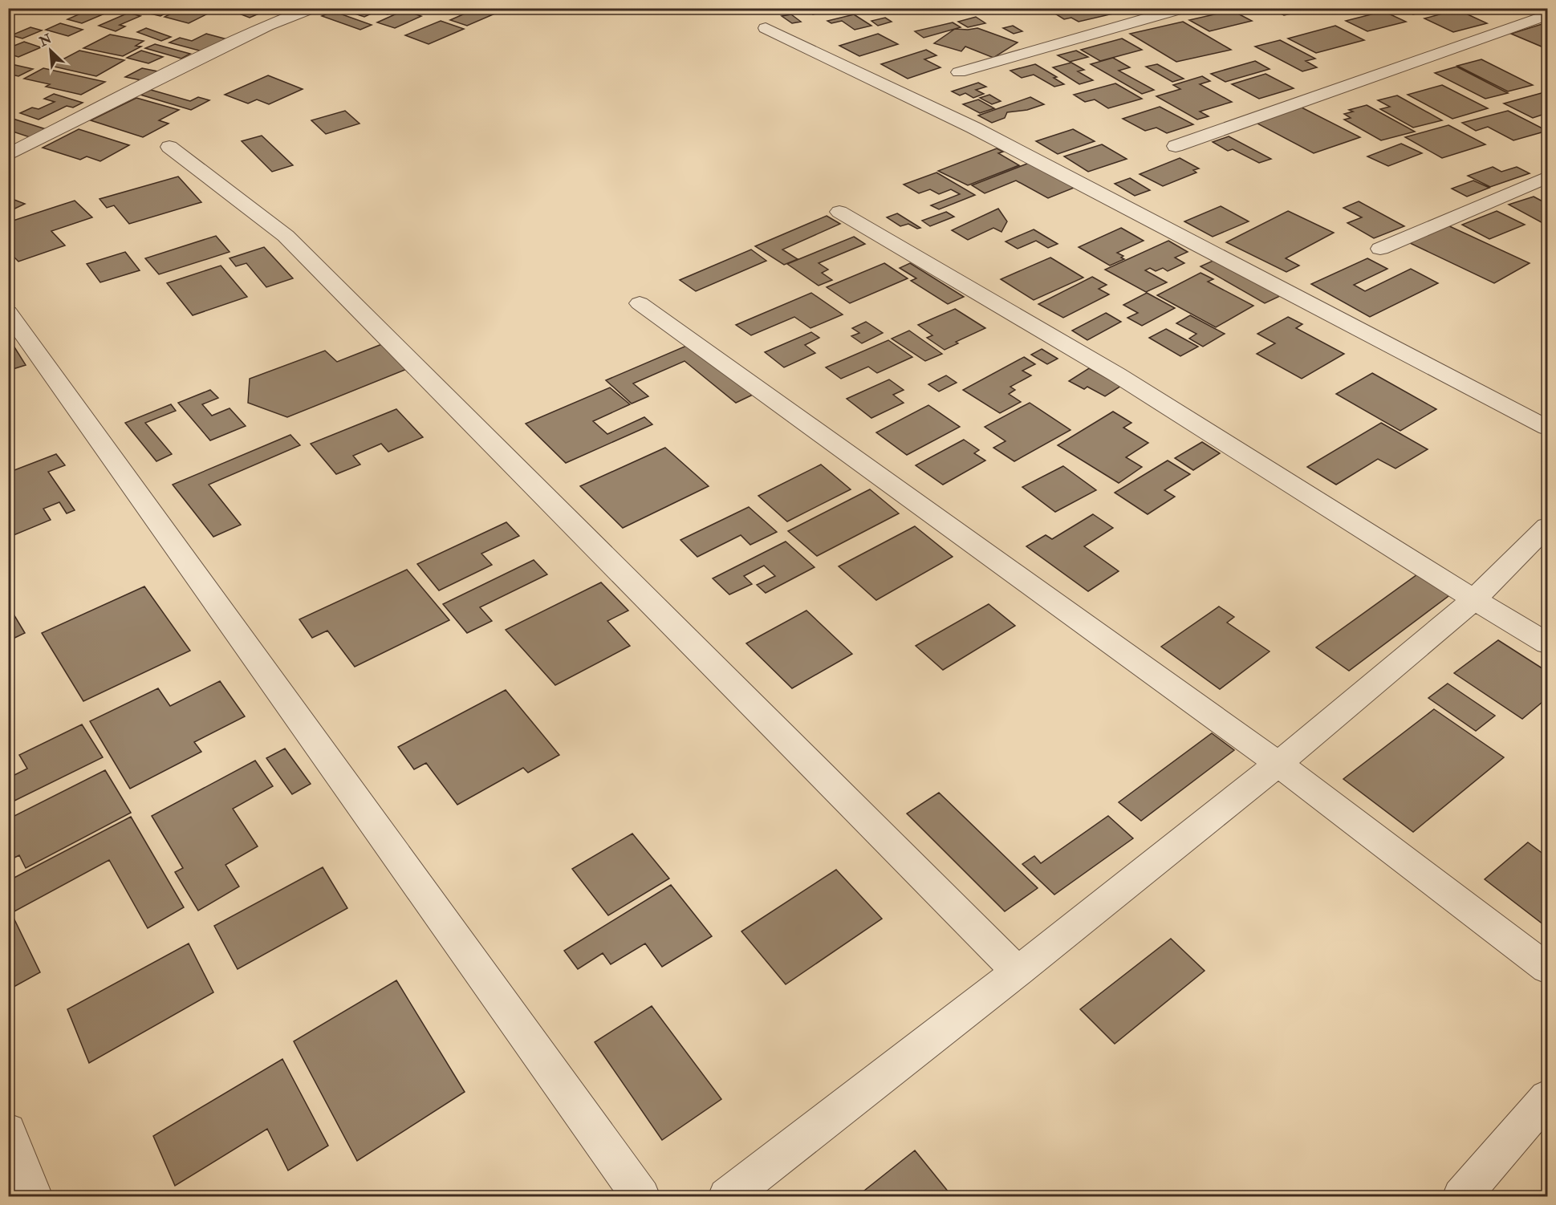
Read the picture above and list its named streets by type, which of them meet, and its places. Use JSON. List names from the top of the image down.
{
  "north": "top left"
}
